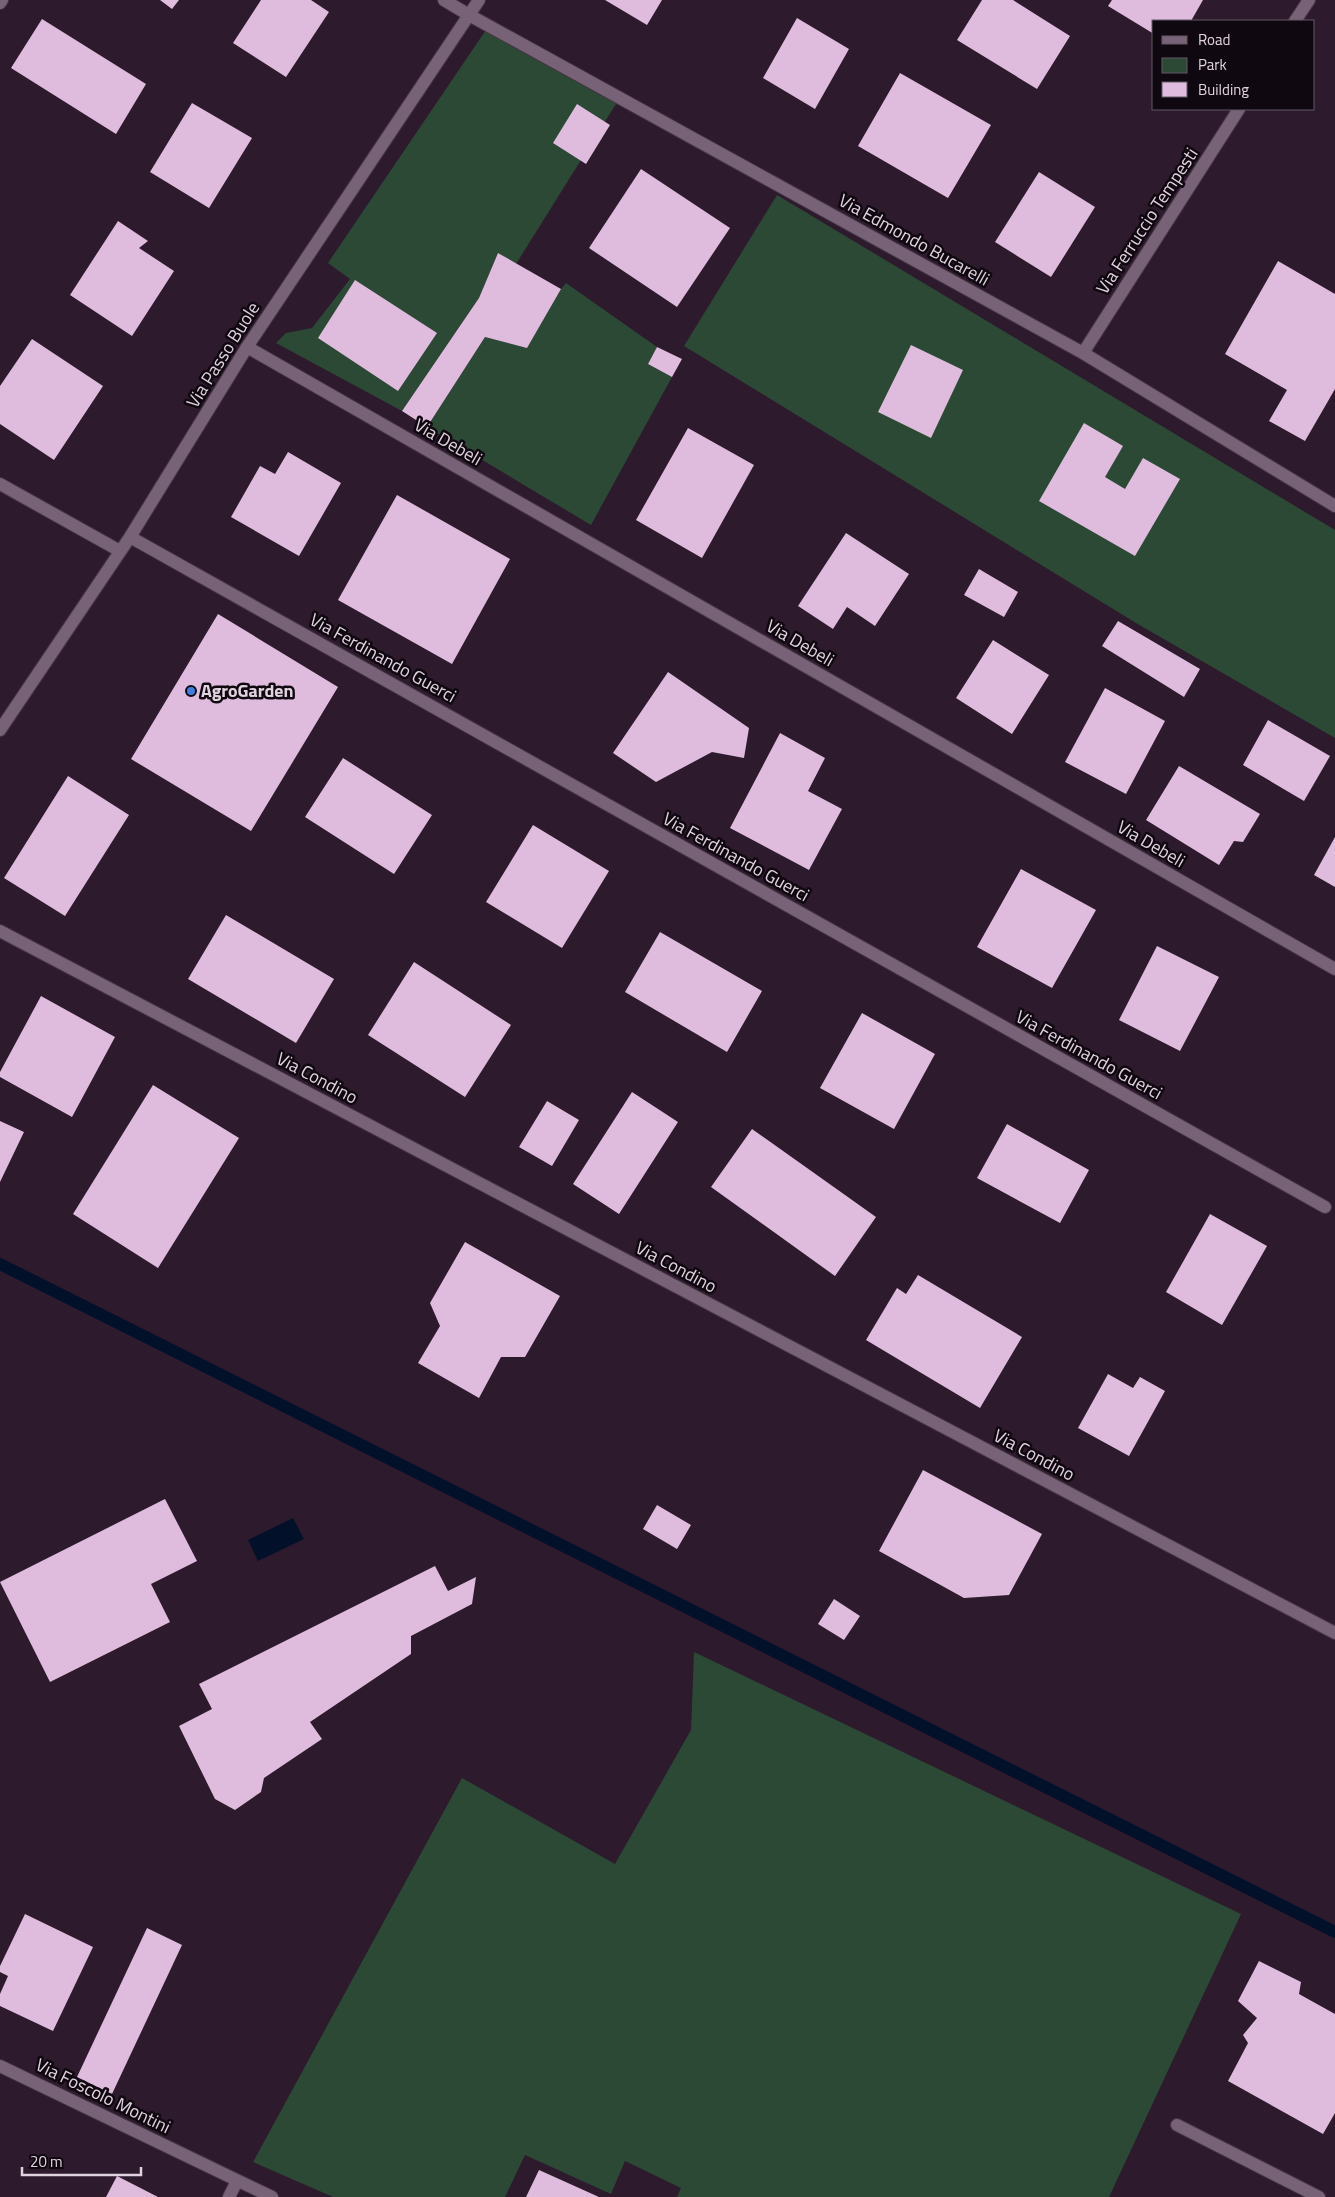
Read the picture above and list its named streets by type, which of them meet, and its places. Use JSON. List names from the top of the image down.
{
  "streets": {
    "street": [
      "Via Ferruccio Tempesti",
      "Via Edmondo Bucarelli",
      "Via Passo Buole",
      "Via Debeli",
      "Via Ferdinando Guerci",
      "Via Condino",
      "Via Foscolo Montini"
    ]
  },
  "crossings": [
    ["Via Ferruccio Tempesti", "Via Edmondo Bucarelli"],
    ["Via Edmondo Bucarelli", "Via Passo Buole"],
    ["Via Passo Buole", "Via Debeli"],
    ["Via Passo Buole", "Via Ferdinando Guerci"]
  ],
  "places": ["AgroGarden"],
  "legend": ["Road", "Park", "Building"],
  "scale_bar": "20 m"
}
